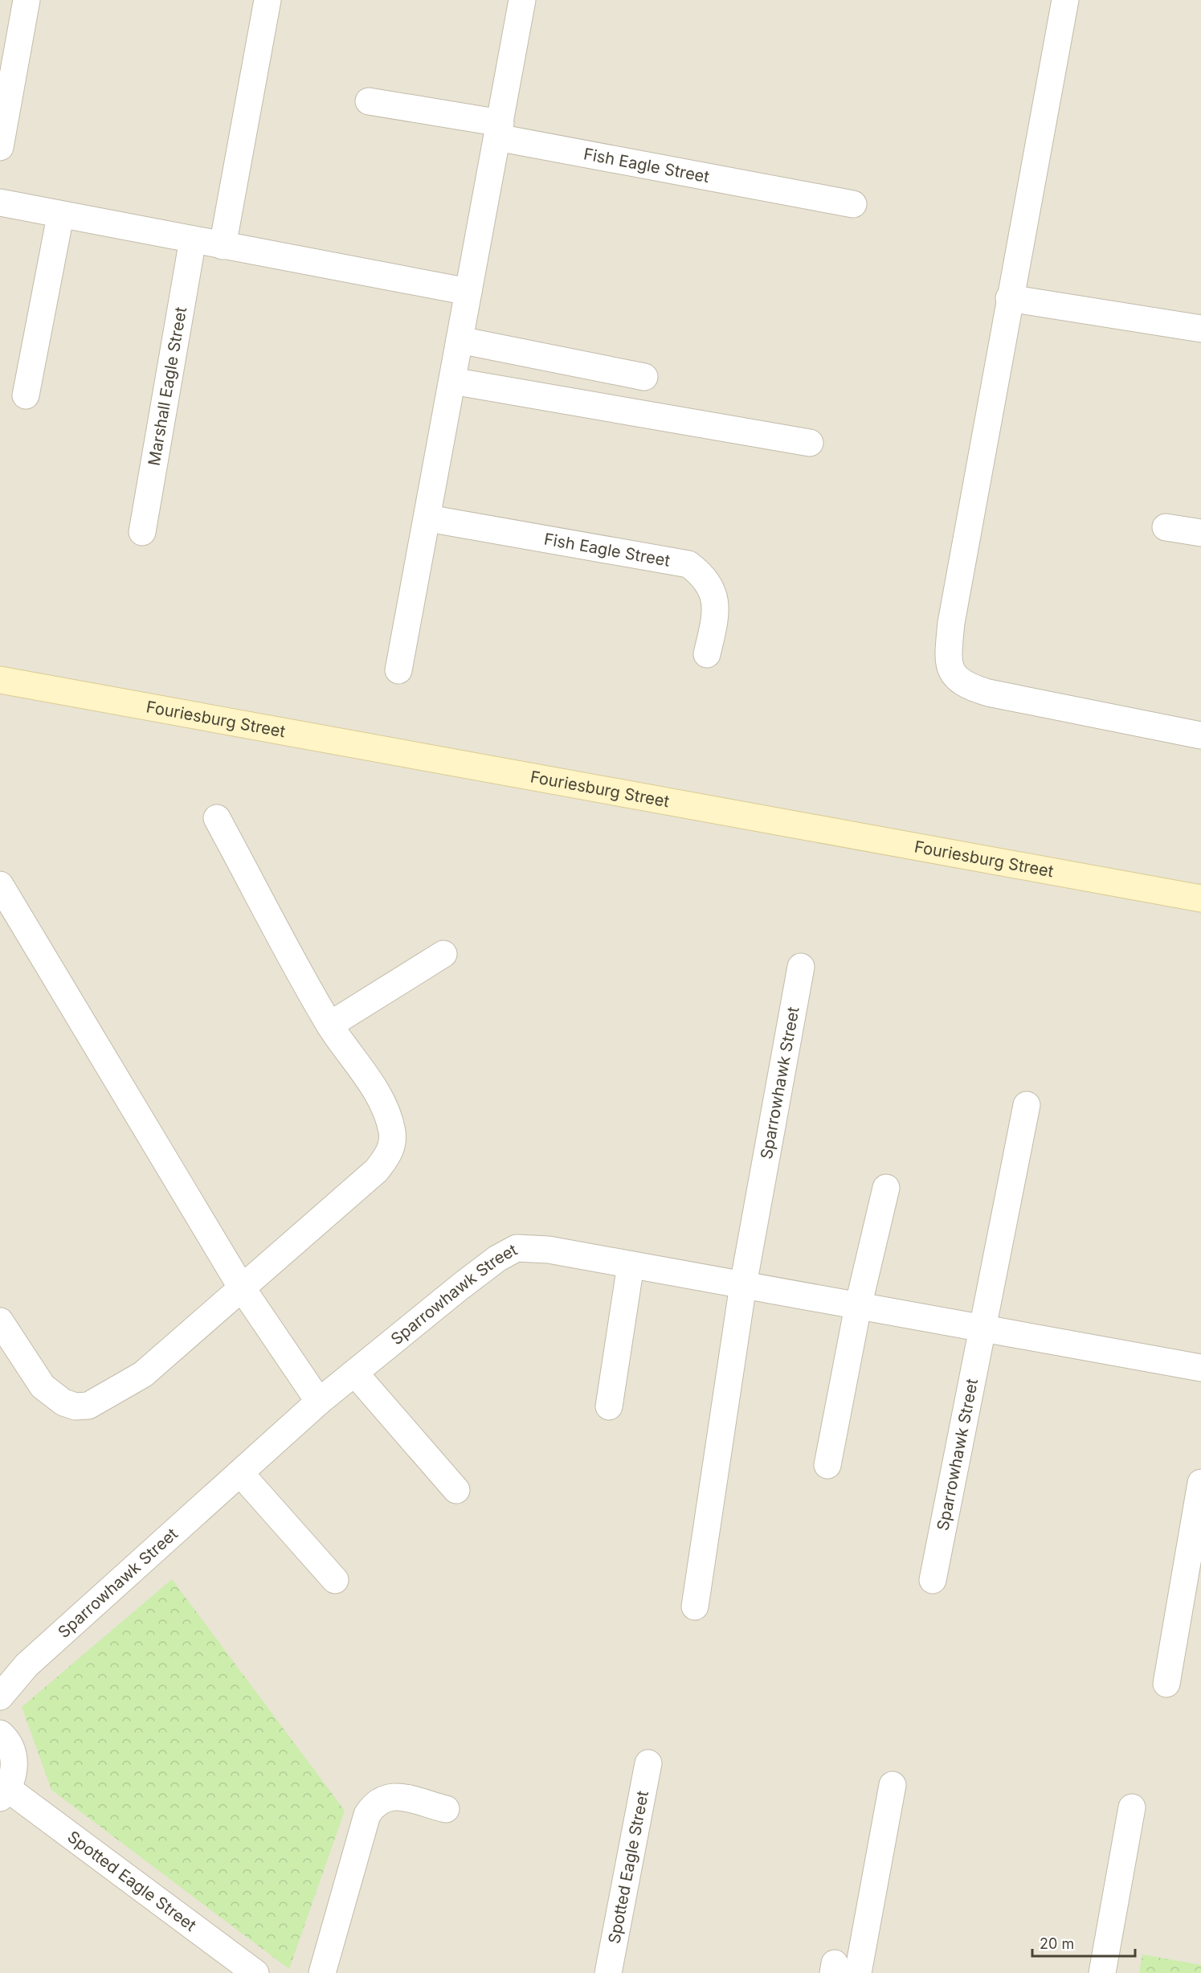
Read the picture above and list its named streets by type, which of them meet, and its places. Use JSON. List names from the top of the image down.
{
  "streets": {
    "street": [
      "Fish Eagle Street",
      "Marshall Eagle Street",
      "Fouriesburg Street",
      "Sparrowhawk Street",
      "Spotted Eagle Street"
    ]
  },
  "scale_bar": "20 m"
}
